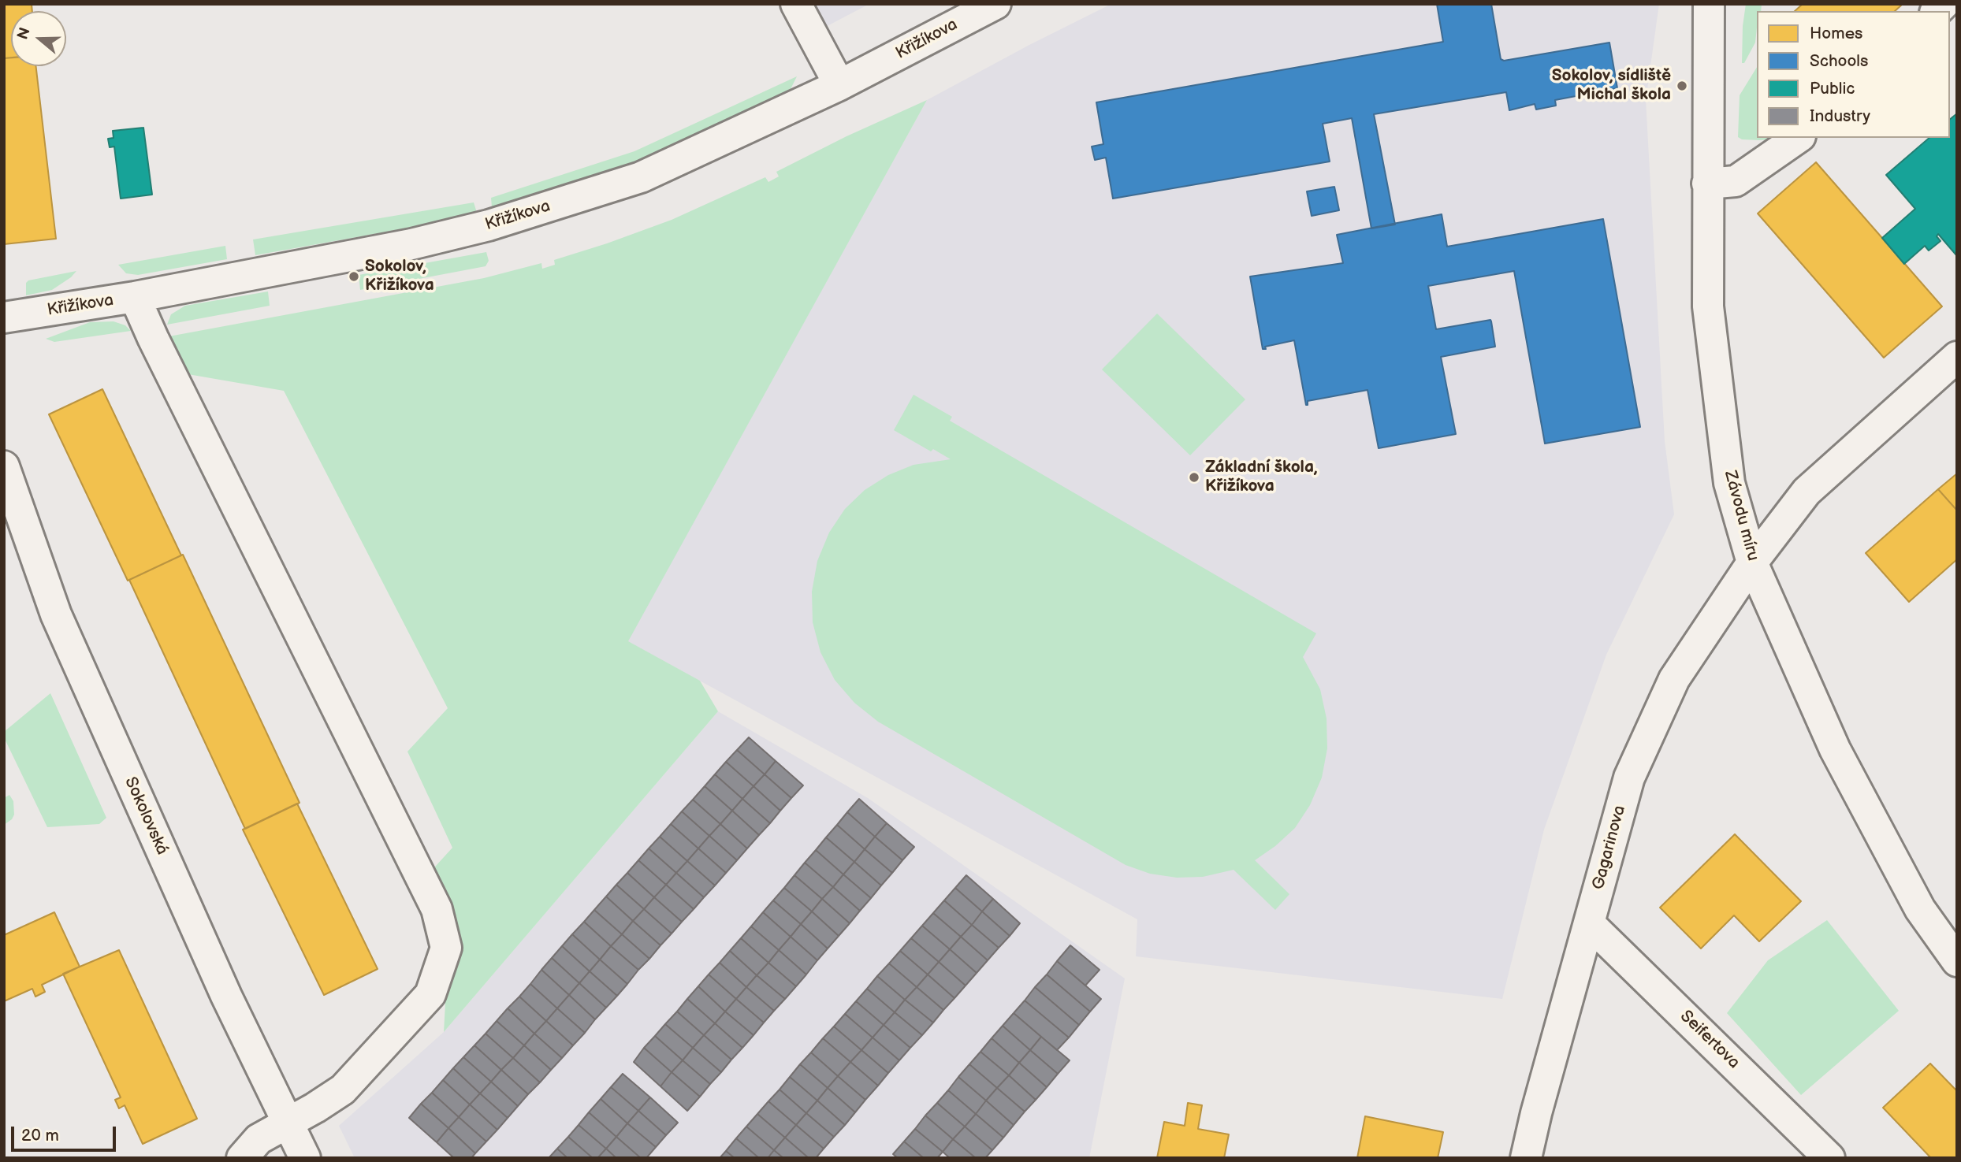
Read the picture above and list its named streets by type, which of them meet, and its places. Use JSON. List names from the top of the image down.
{
  "streets": {
    "street": [
      "Křižíkova",
      "Závodu míru",
      "Sokolovská",
      "Gagarinova",
      "Seifertova"
    ]
  },
  "crossings": [
    ["Závodu míru", "Gagarinova"],
    ["Gagarinova", "Seifertova"]
  ],
  "places": ["Sokolov, sídliště Michal škola", "Sokolov, Křižíkova", "Základní škola, Křižíkova"],
  "legend": [
    "Homes",
    "Schools",
    "Public",
    "Industry"
  ],
  "scale_bar": "20 m",
  "north": "left"
}
